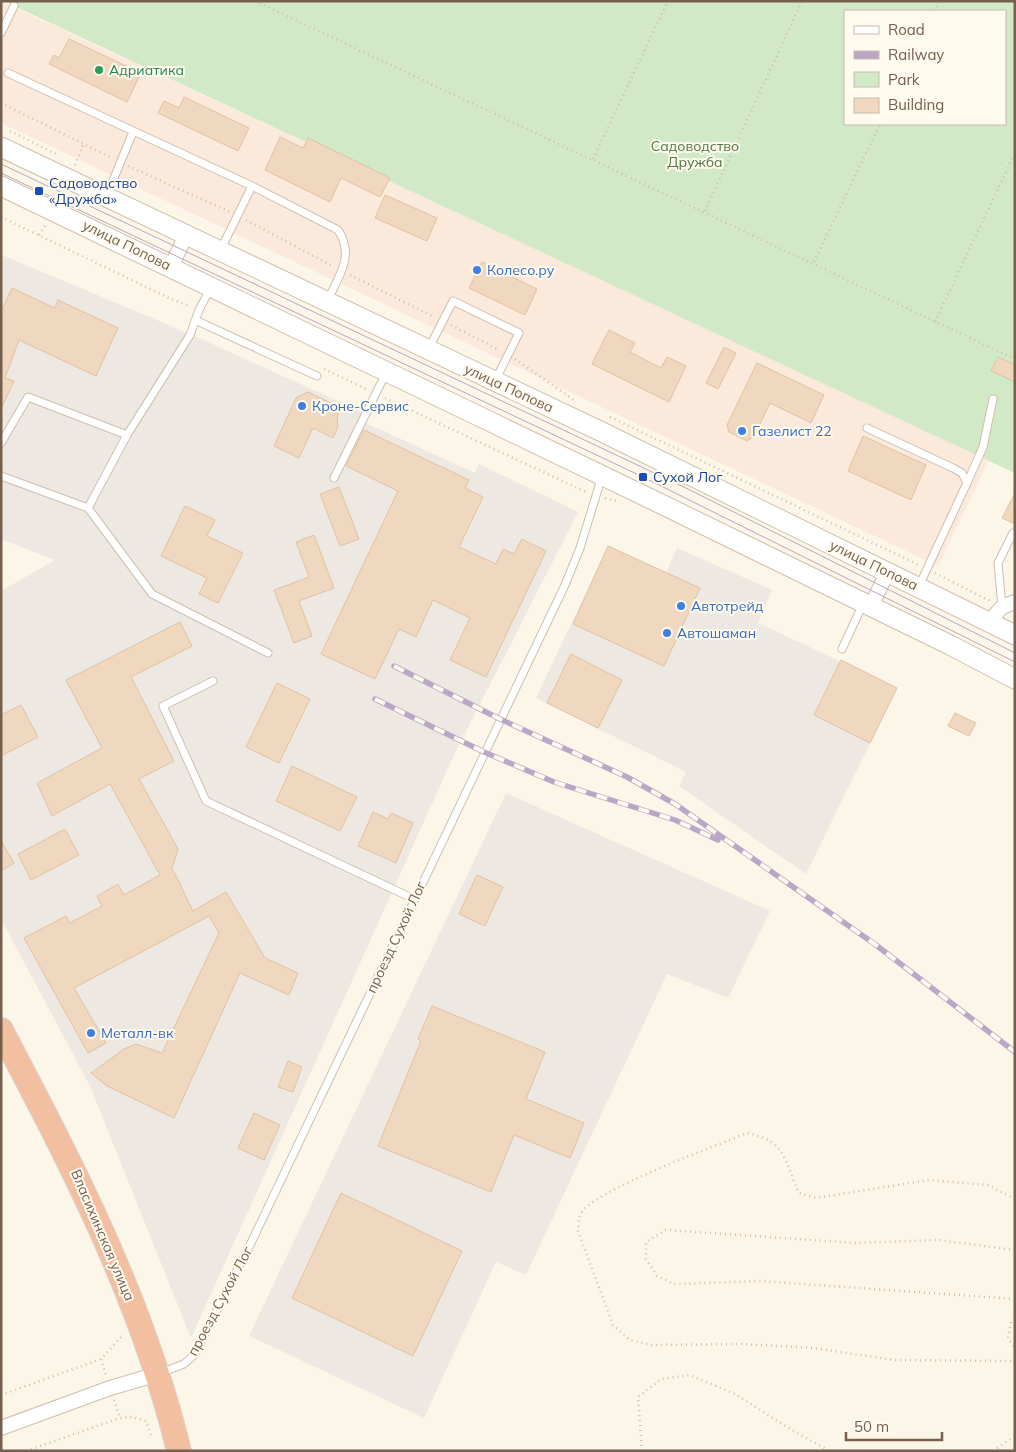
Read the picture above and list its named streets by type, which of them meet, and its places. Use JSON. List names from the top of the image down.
{
  "streets": {
    "highway": ["Власихинская улица"],
    "main road": ["улица Попова"],
    "lane": ["проезд Сухой Лог"]
  },
  "crossings": [
    ["улица Попова", "проезд Сухой Лог"],
    ["проезд Сухой Лог", "Власихинская улица"]
  ],
  "parks": ["Садоводство Дружба"],
  "places": {
    "other": [
      "Адриатика",
      "Колесо.ру",
      "Кроне-Сервис",
      "Газелист 22",
      "Автотрейд",
      "Автошаман",
      "Металл-вк"
    ],
    "transit": ["Садоводство «Дружба»", "Сухой Лог"]
  },
  "legend": [
    "Road",
    "Railway",
    "Park",
    "Building"
  ],
  "scale_bar": "50 m"
}
